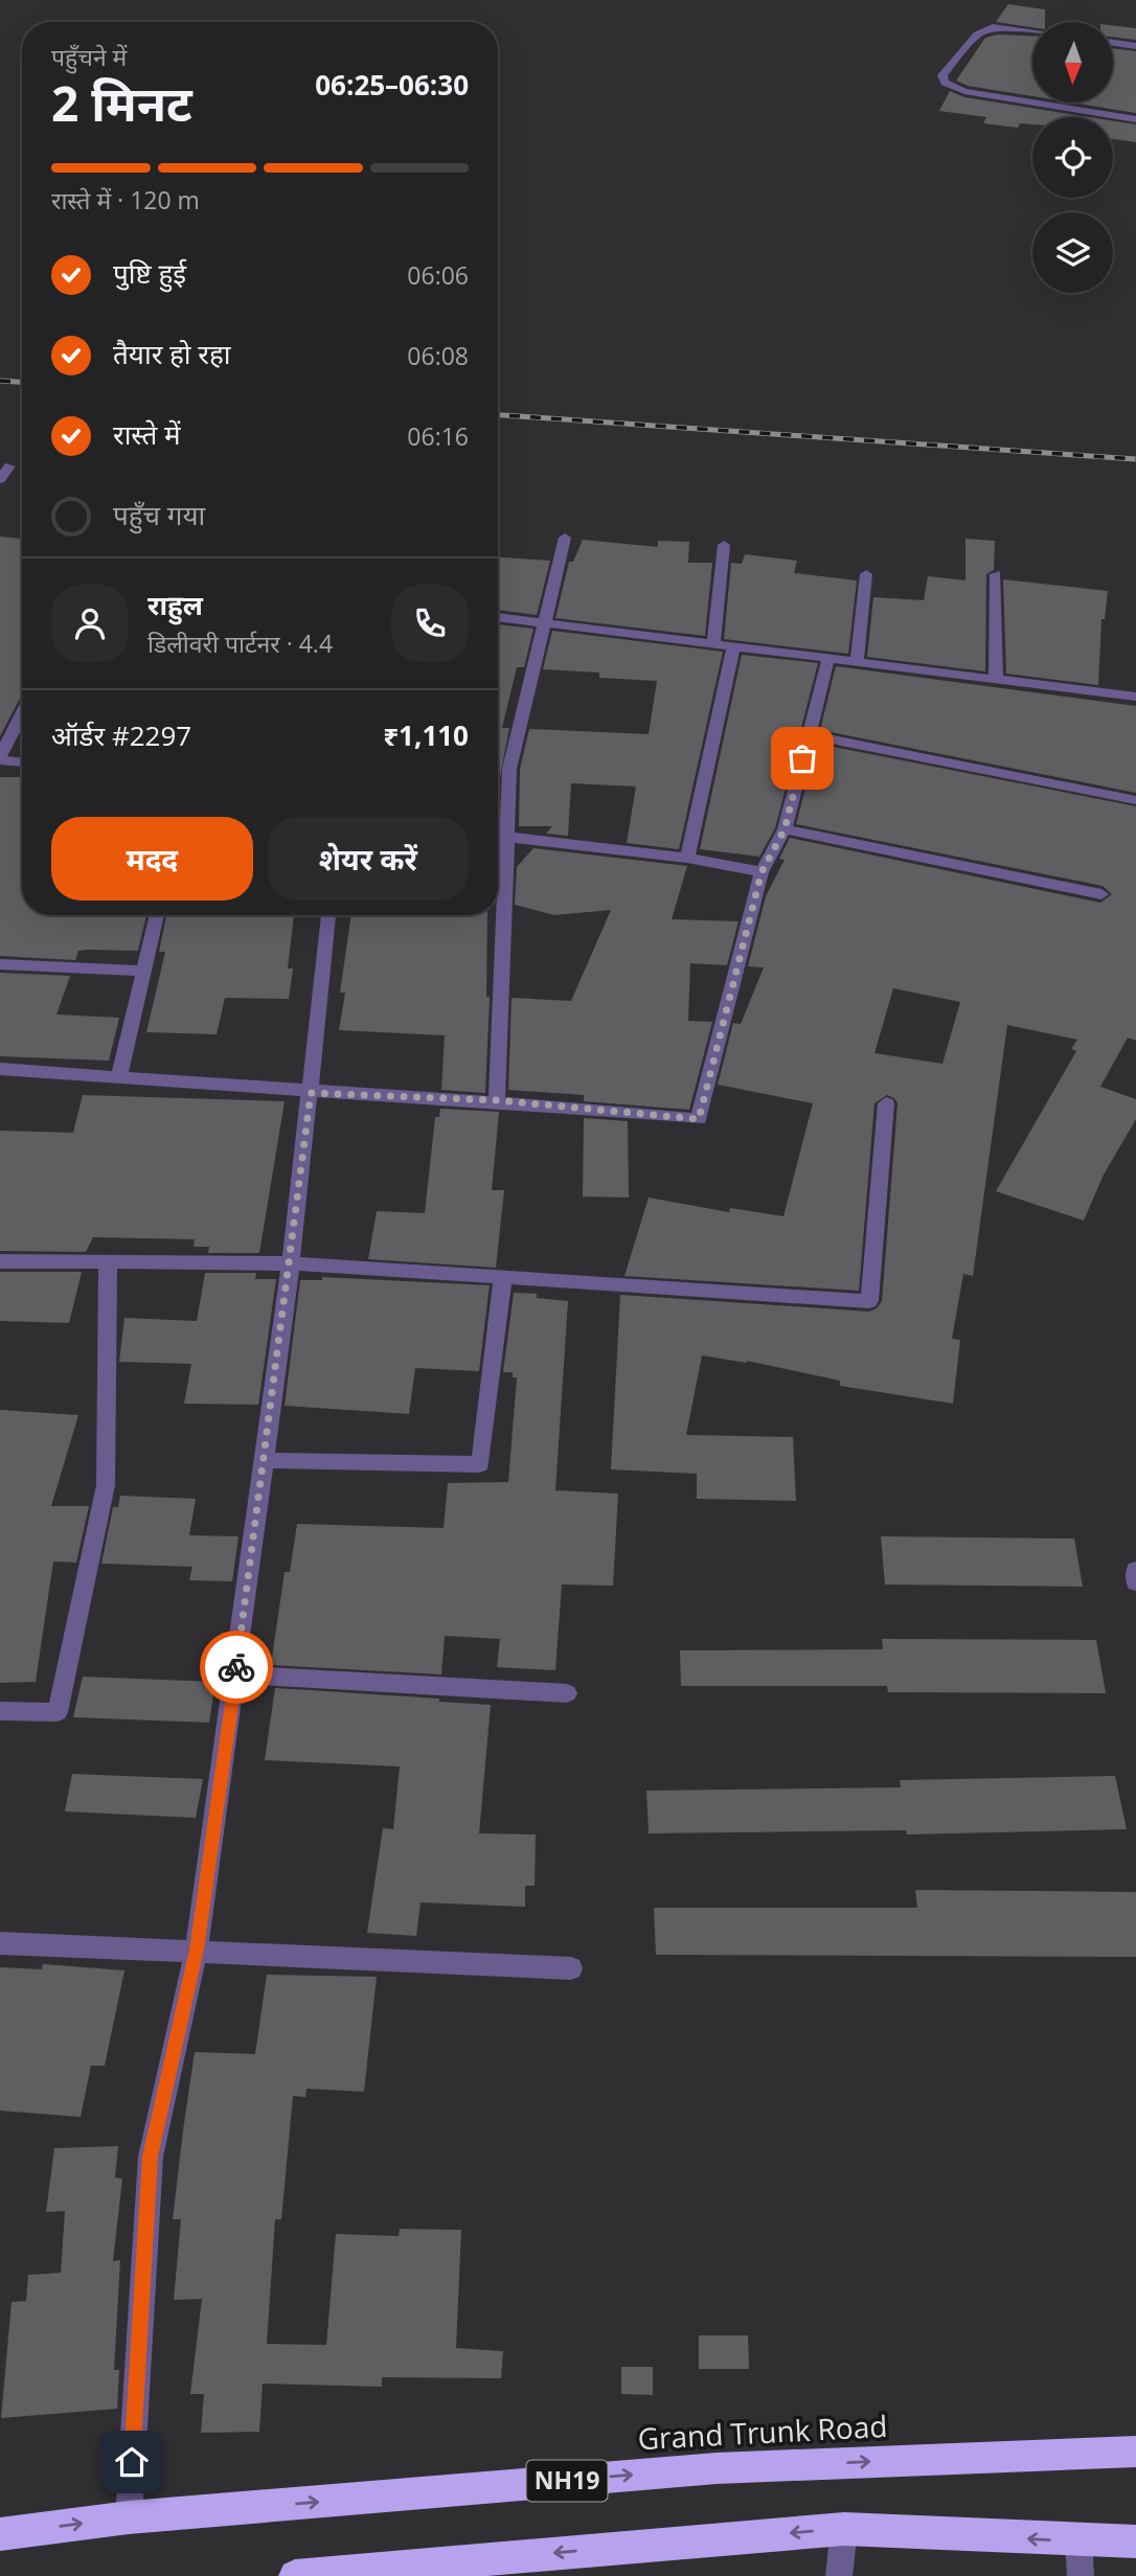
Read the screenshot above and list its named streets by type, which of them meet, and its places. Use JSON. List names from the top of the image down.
{
  "streets": {
    "highway": ["Grand Trunk Road", "NH19"]
  },
  "north": "bottom",
  "page": {
    "heading": ["2 मिनट", "पहुँचने में", "06:25–06:30"],
    "panel": [
      "राहुल",
      "डिलीवरी पार्टनर · 4.4",
      "ऑर्डर #2297",
      "₹1,110"
    ],
    "bar": "रास्ते में · 120 m",
    "list": [
      ["पुष्टि हुई", "06:06"],
      ["तैयार हो रहा", "06:08"],
      ["रास्ते में", "06:16"],
      "पहुँच गया"
    ],
    "buttons": ["मदद", "शेयर करें"]
  }
}
